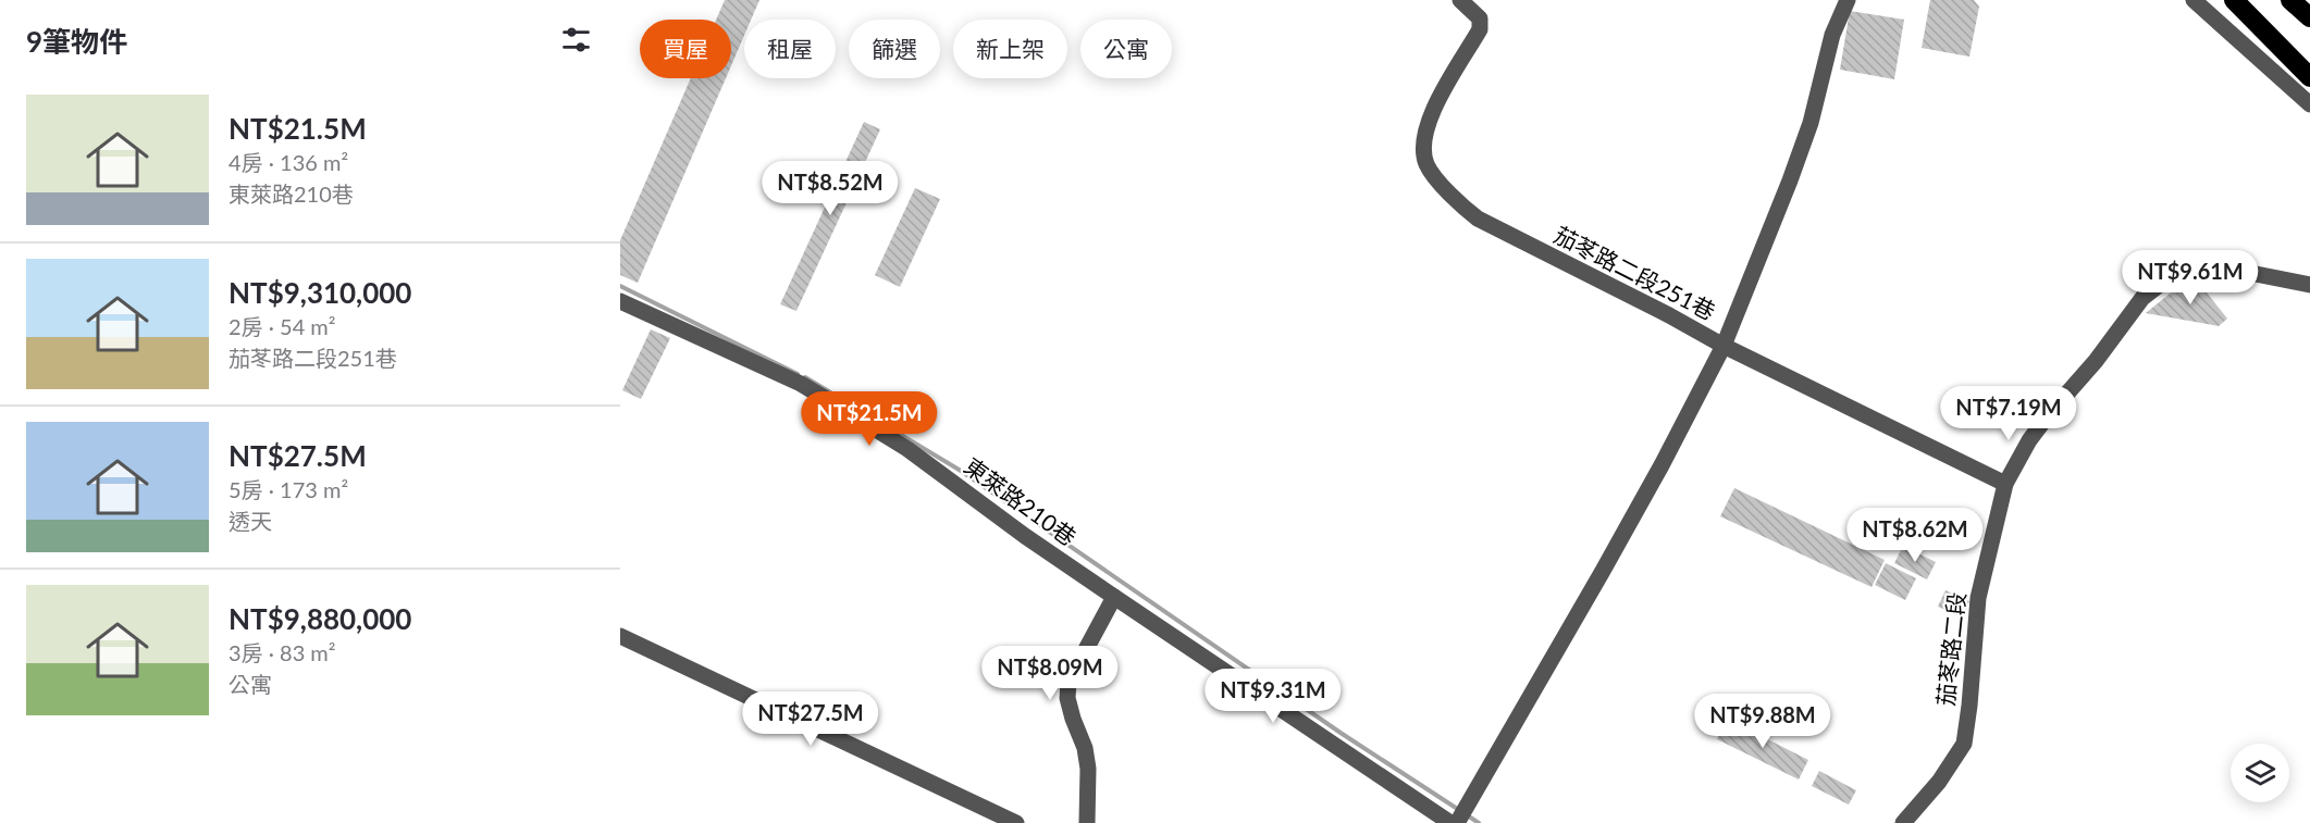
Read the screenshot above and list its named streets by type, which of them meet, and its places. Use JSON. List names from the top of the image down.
{
  "streets": {
    "street": ["茄苳路二段251巷", "東萊路210巷", "茄苳路二段"]
  },
  "crossings": [
    ["茄苳路二段251巷", "茄苳路二段"]
  ],
  "page": {
    "heading": "9筆物件",
    "chip": [
      "買屋",
      "租屋",
      "篩選",
      "新上架",
      "公寓"
    ],
    "list": [
      {
        "name": "NT$21.5M",
        "note": "4房 · 136 m² · 東萊路210巷"
      },
      {
        "name": "NT$9,310,000",
        "note": "2房 · 54 m² · 茄苳路二段251巷"
      },
      {
        "name": "NT$27.5M",
        "note": "5房 · 173 m² · 透天"
      },
      {
        "name": "NT$9,880,000",
        "note": "3房 · 83 m² · 公寓"
      }
    ],
    "price": [
      "NT$8.52M",
      "NT$9.61M",
      "NT$7.19M",
      "NT$21.5M",
      "NT$8.62M",
      "NT$8.09M",
      "NT$9.31M",
      "NT$27.5M",
      "NT$9.88M"
    ]
  }
}
